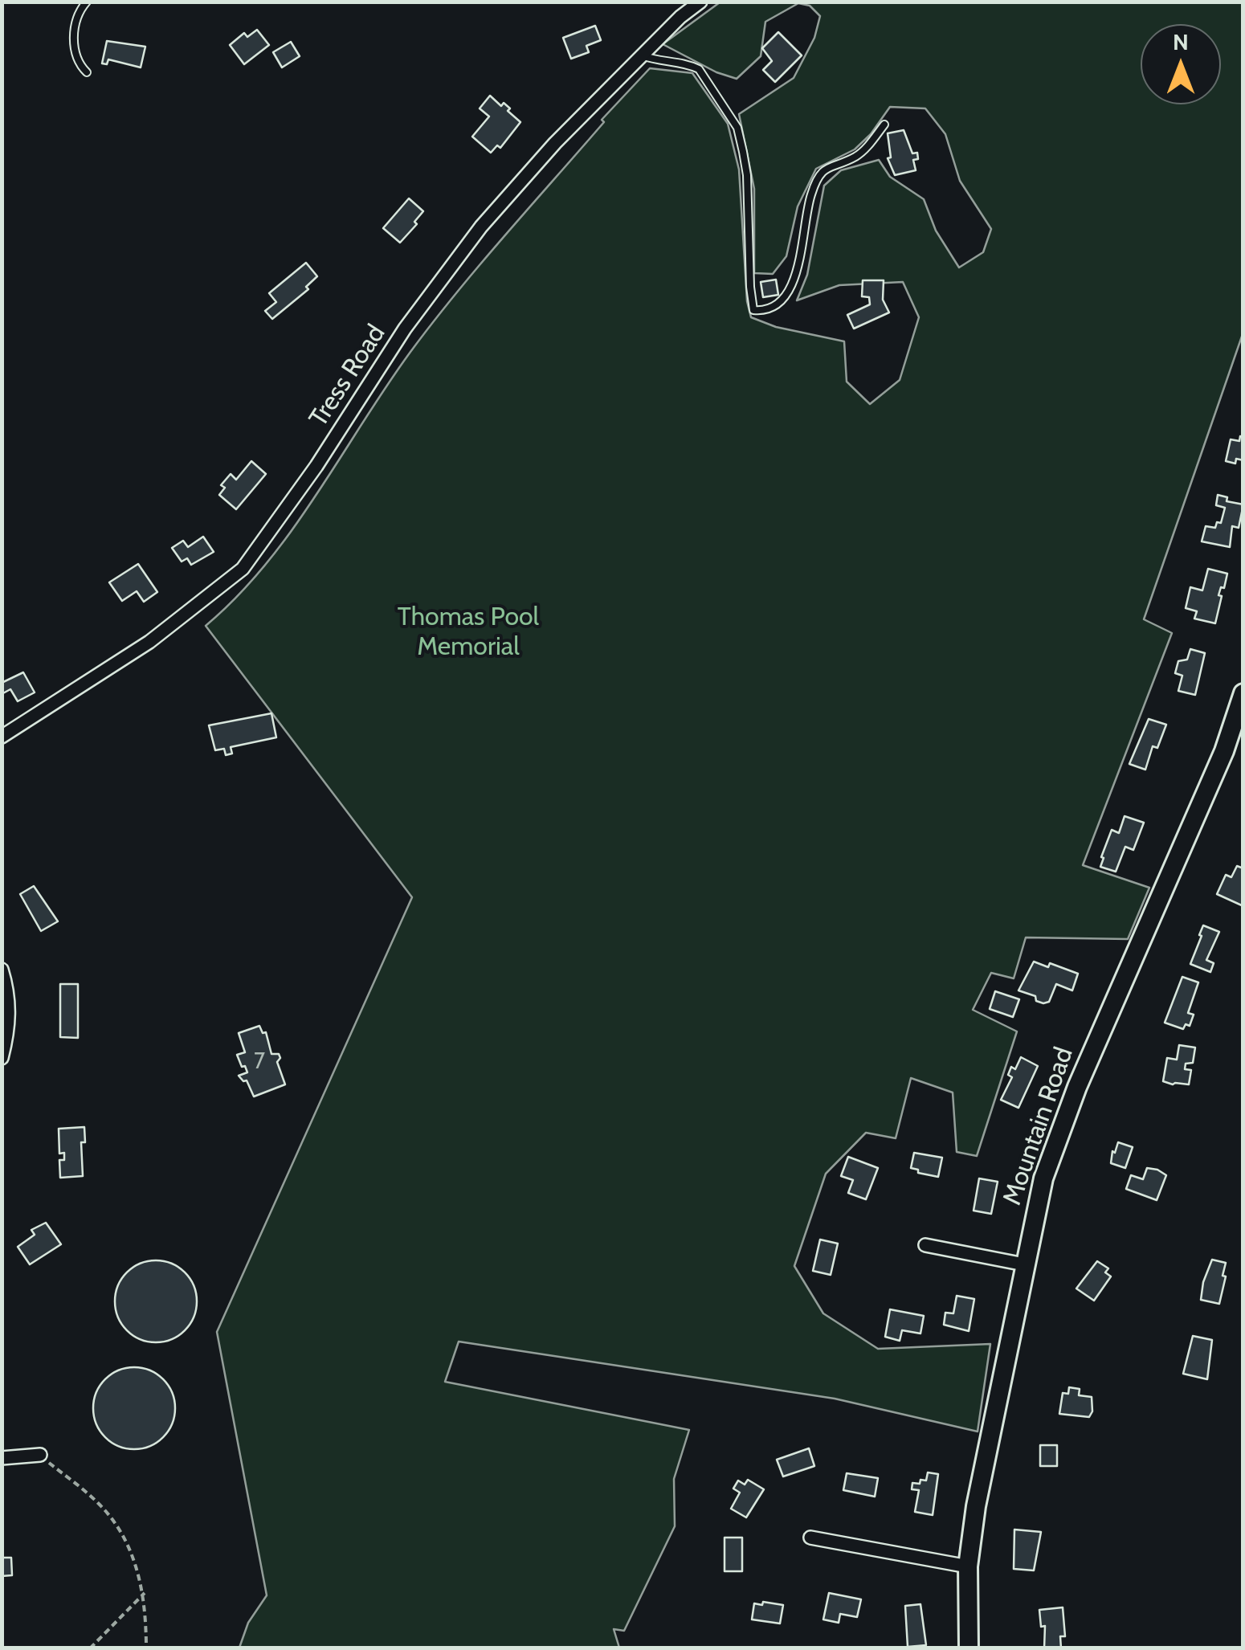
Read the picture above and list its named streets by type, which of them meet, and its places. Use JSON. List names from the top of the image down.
{
  "streets": {
    "main road": ["Mountain Road"],
    "street": ["Tress Road"]
  },
  "parks": ["Thomas Pool Memorial"],
  "house_numbers": ["7"],
  "north": "top"
}
